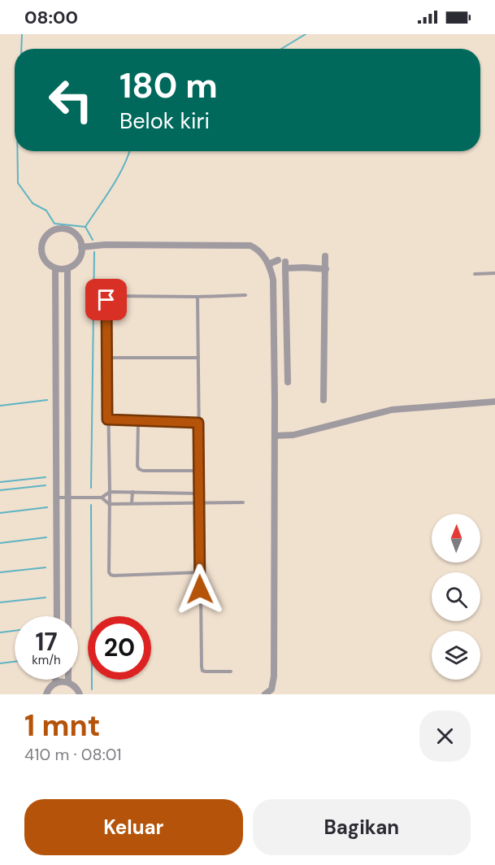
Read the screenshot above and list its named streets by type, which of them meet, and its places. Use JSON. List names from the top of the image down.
{
  "north": "top",
  "page": {
    "status": "08:00",
    "turn": ["180 m", "Belok kiri"],
    "speed": "17 km/h",
    "limit": "20",
    "heading": ["1 mnt", "410 m · 08:01"],
    "buttons": ["Keluar", "Bagikan"]
  }
}
